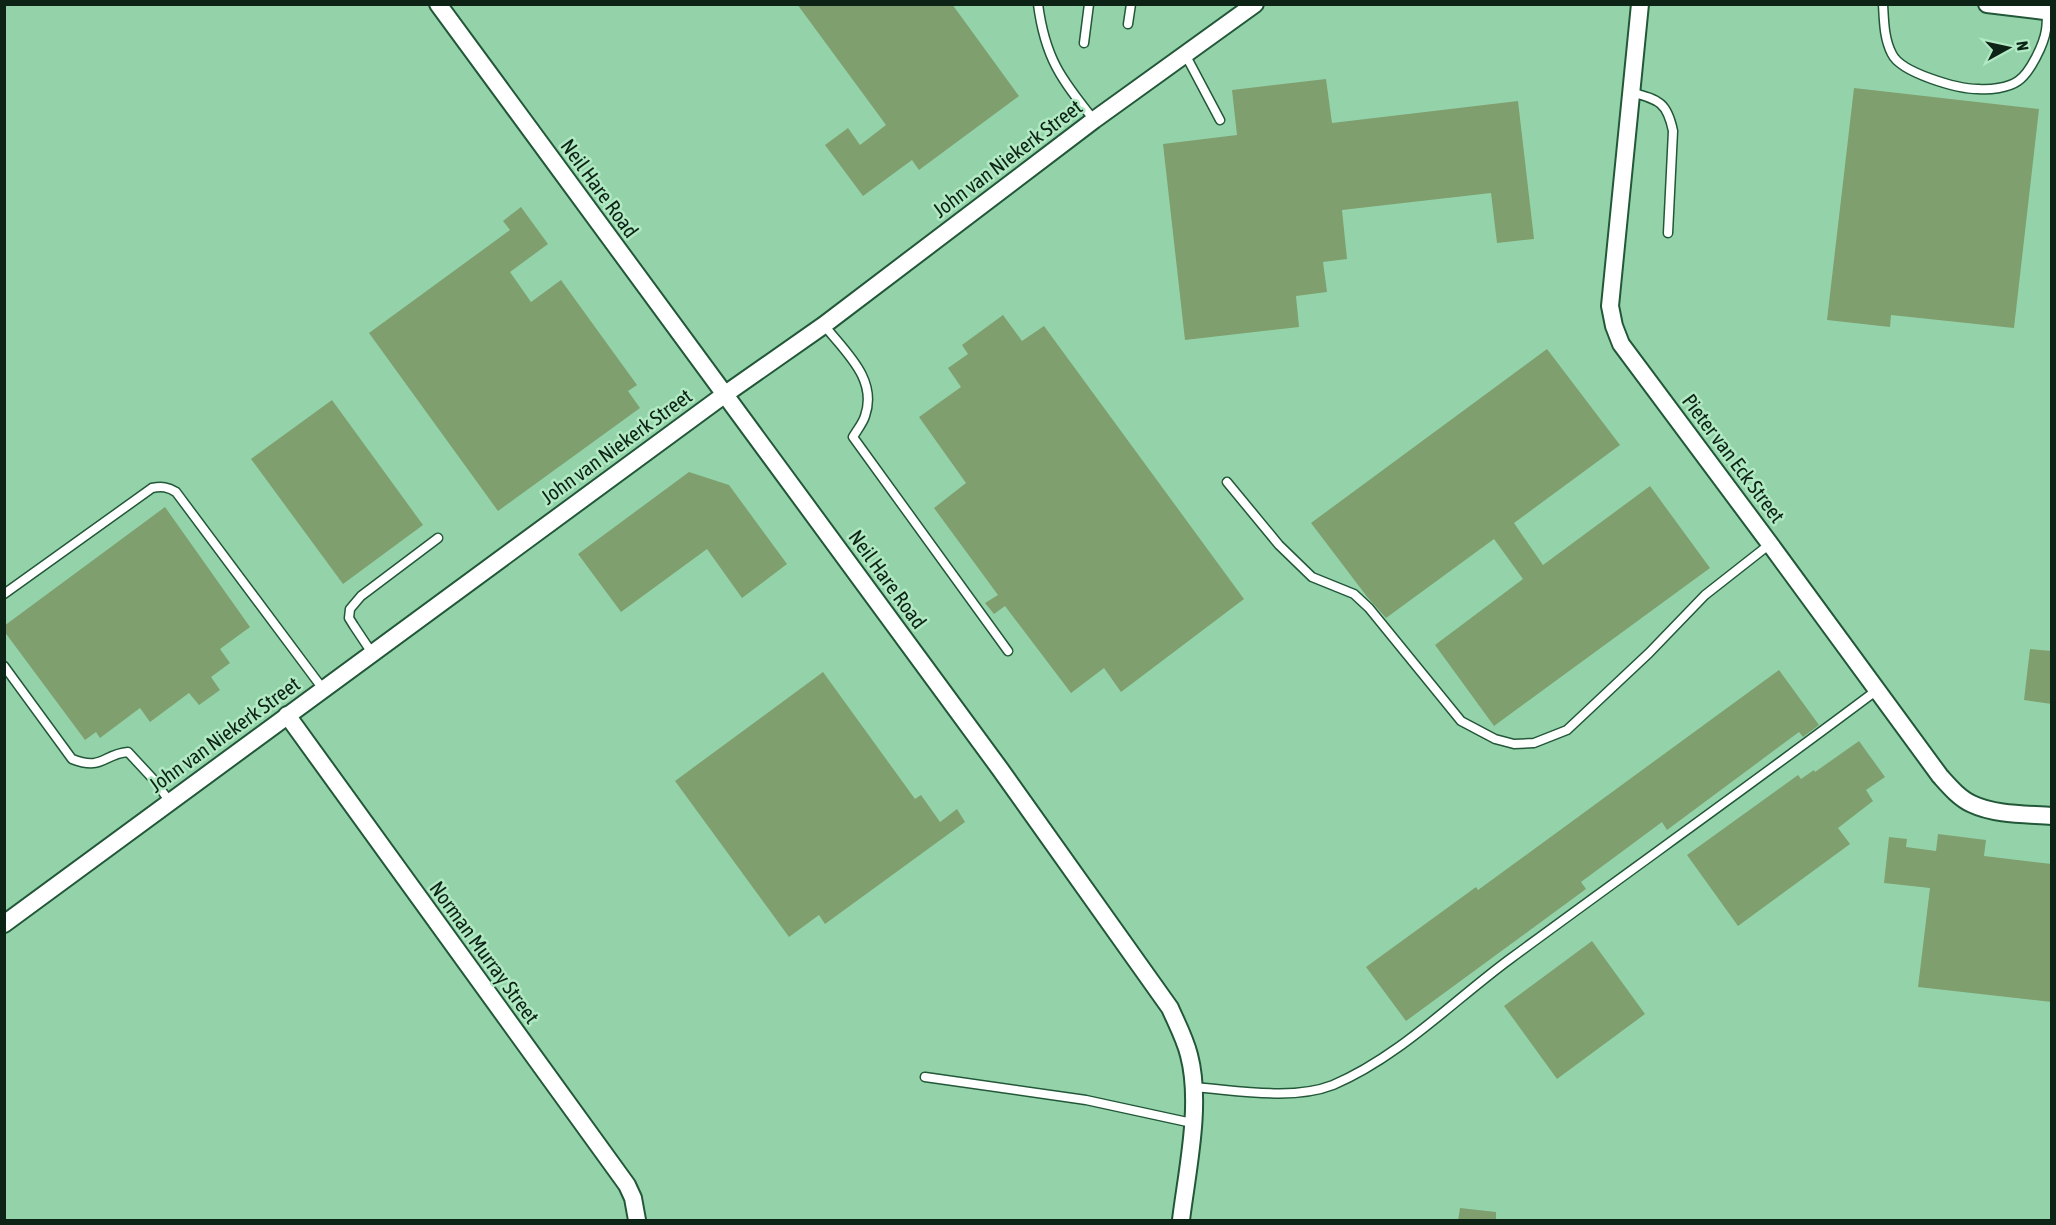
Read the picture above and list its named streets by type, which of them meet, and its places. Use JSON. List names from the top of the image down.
{
  "streets": {
    "street": [
      "John van Niekerk Street",
      "Neil Hare Road",
      "Pieter van Eck Street",
      "Norman Murray Street"
    ]
  },
  "crossings": [
    ["John van Niekerk Street", "Neil Hare Road"],
    ["John van Niekerk Street", "Norman Murray Street"]
  ],
  "north": "right"
}
